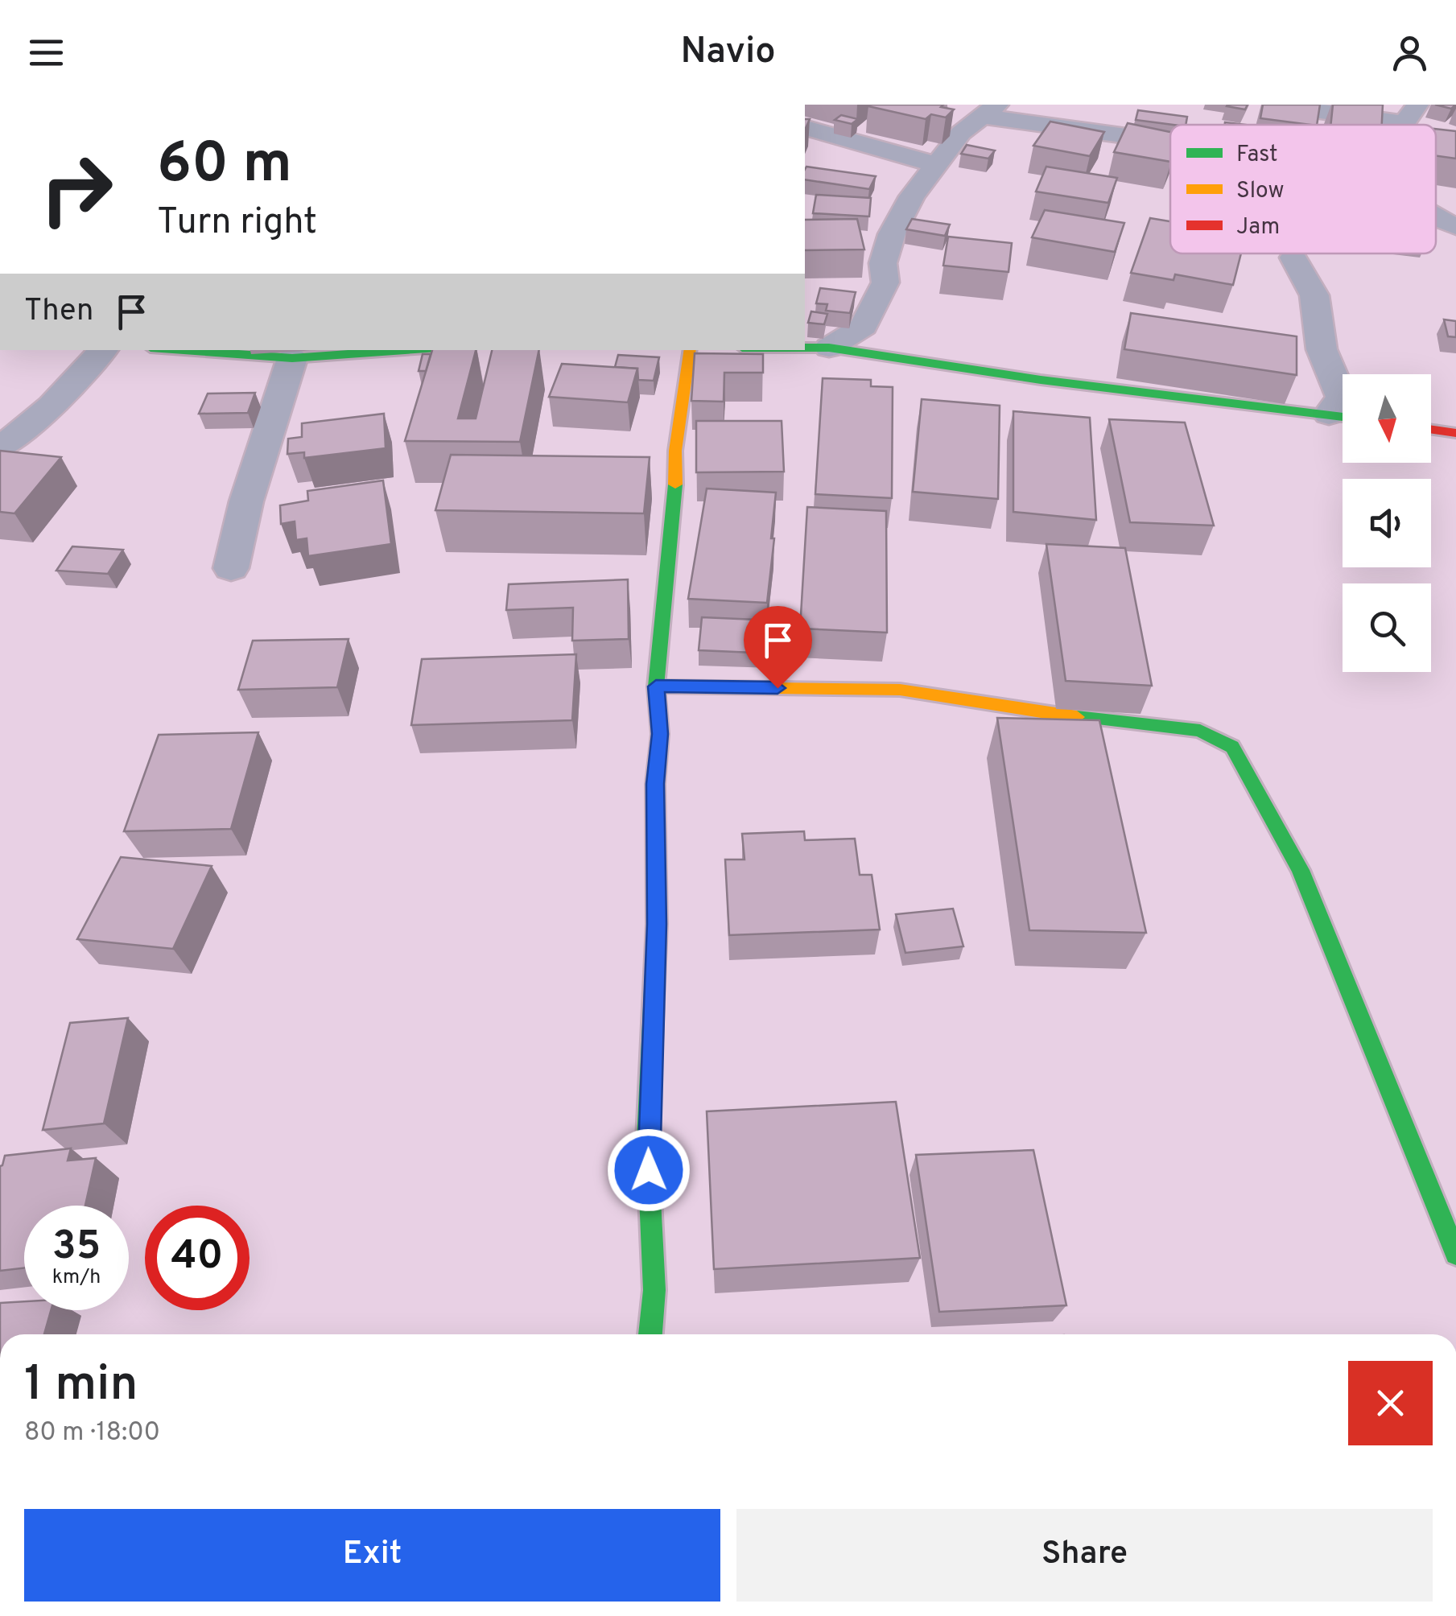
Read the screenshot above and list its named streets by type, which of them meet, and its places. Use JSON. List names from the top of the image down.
{
  "legend": ["Fast", "Slow", "Jam"],
  "north": "bottom",
  "page": {
    "header": "Navio",
    "turn": ["60 m", "Turn right"],
    "then": "Then",
    "speed": "35 km/h",
    "limit": "40",
    "heading": ["1 min", "80 m · 18:00"],
    "buttons": ["Exit", "Share"]
  }
}
